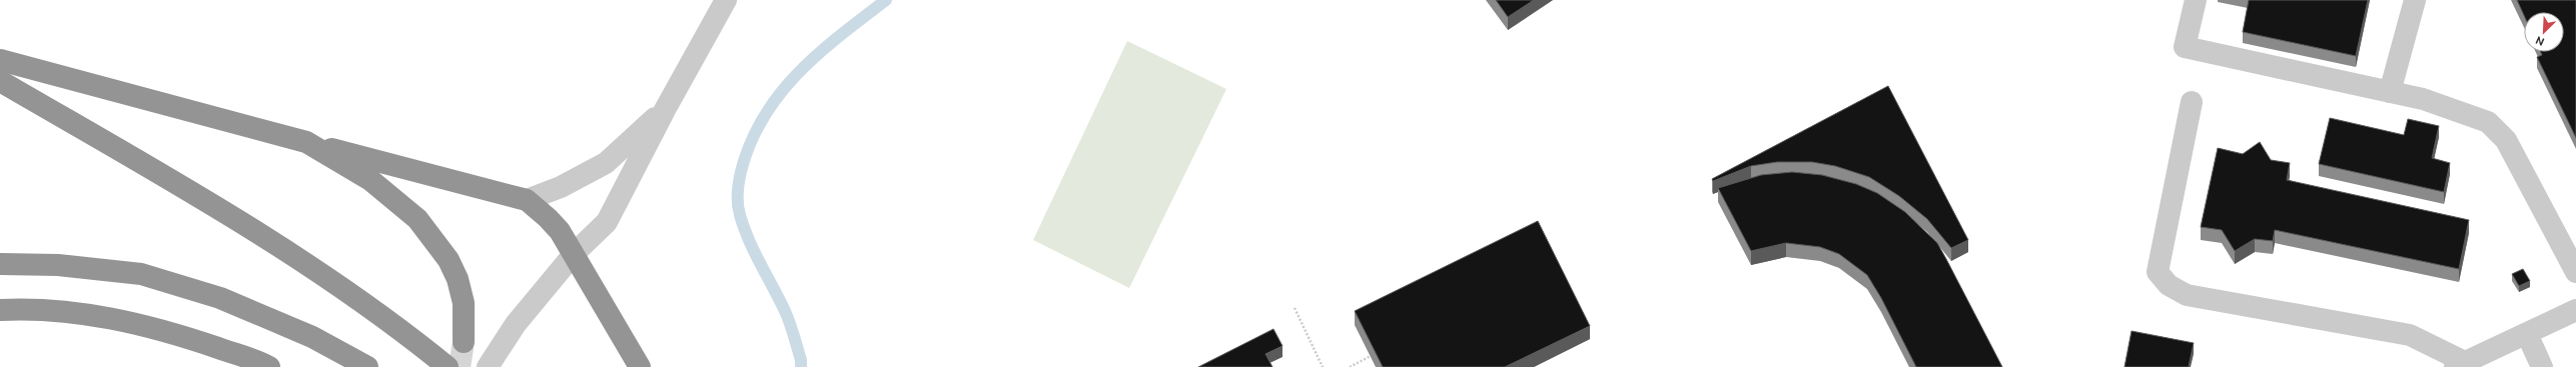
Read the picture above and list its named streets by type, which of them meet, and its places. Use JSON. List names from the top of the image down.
{
  "north": "bottom left"
}
